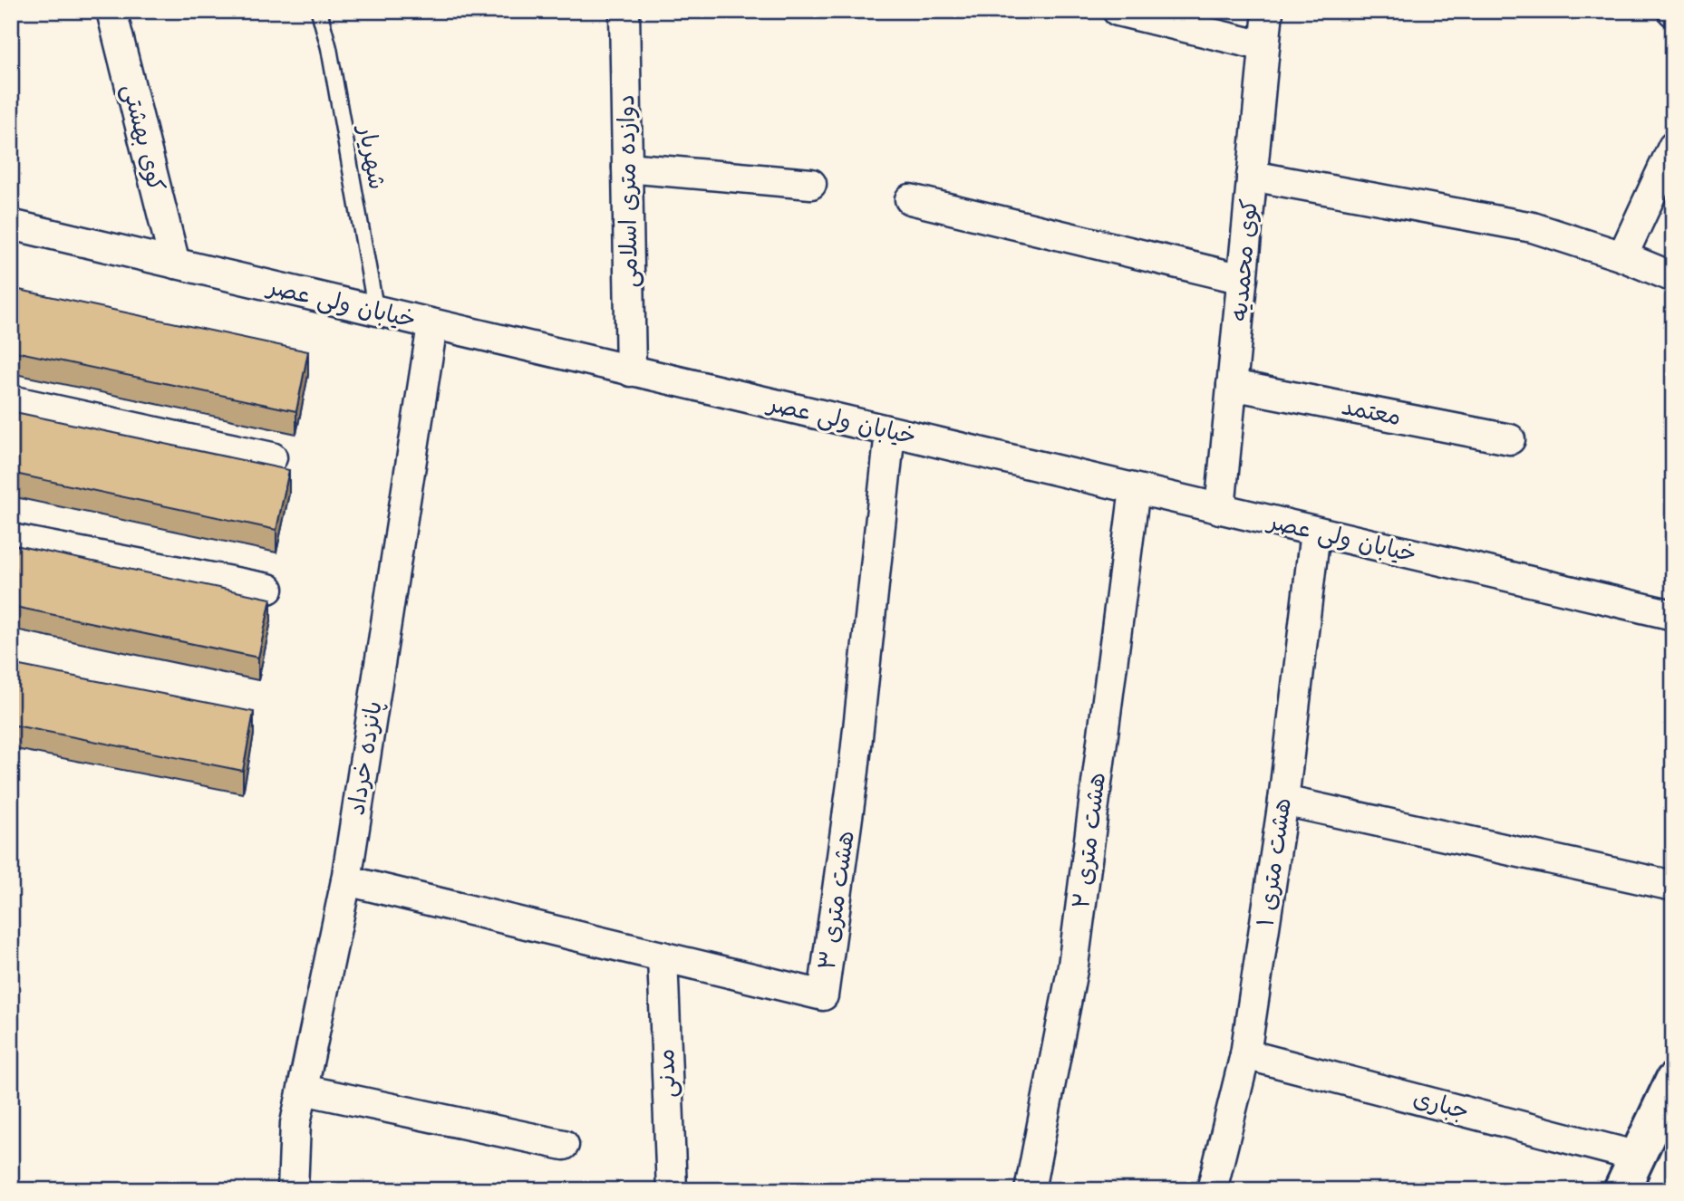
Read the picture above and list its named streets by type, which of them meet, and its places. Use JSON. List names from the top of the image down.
{
  "streets": {
    "street": [
      "کوی بهشتی",
      "دوازده متری اسلامی",
      "کوی محمدیه",
      "خیابان ولی عصر",
      "معتمد",
      "پانزده خرداد",
      "هشت متری ۲",
      "هشت متری ۱",
      "هشت متری ۳",
      "مدنی",
      "جباری"
    ],
    "lane": ["شهریار"]
  },
  "crossings": [
    ["کوی بهشتی", "خیابان ولی عصر"],
    ["شهریار", "خیابان ولی عصر"],
    ["دوازده متری اسلامی", "خیابان ولی عصر"],
    ["کوی محمدیه", "خیابان ولی عصر"],
    ["کوی محمدیه", "معتمد"],
    ["خیابان ولی عصر", "پانزده خرداد"],
    ["خیابان ولی عصر", "هشت متری ۲"],
    ["خیابان ولی عصر", "هشت متری ۱"],
    ["خیابان ولی عصر", "هشت متری ۳"],
    ["پانزده خرداد", "هشت متری ۳"],
    ["هشت متری ۱", "جباری"],
    ["هشت متری ۳", "مدنی"]
  ]
}
